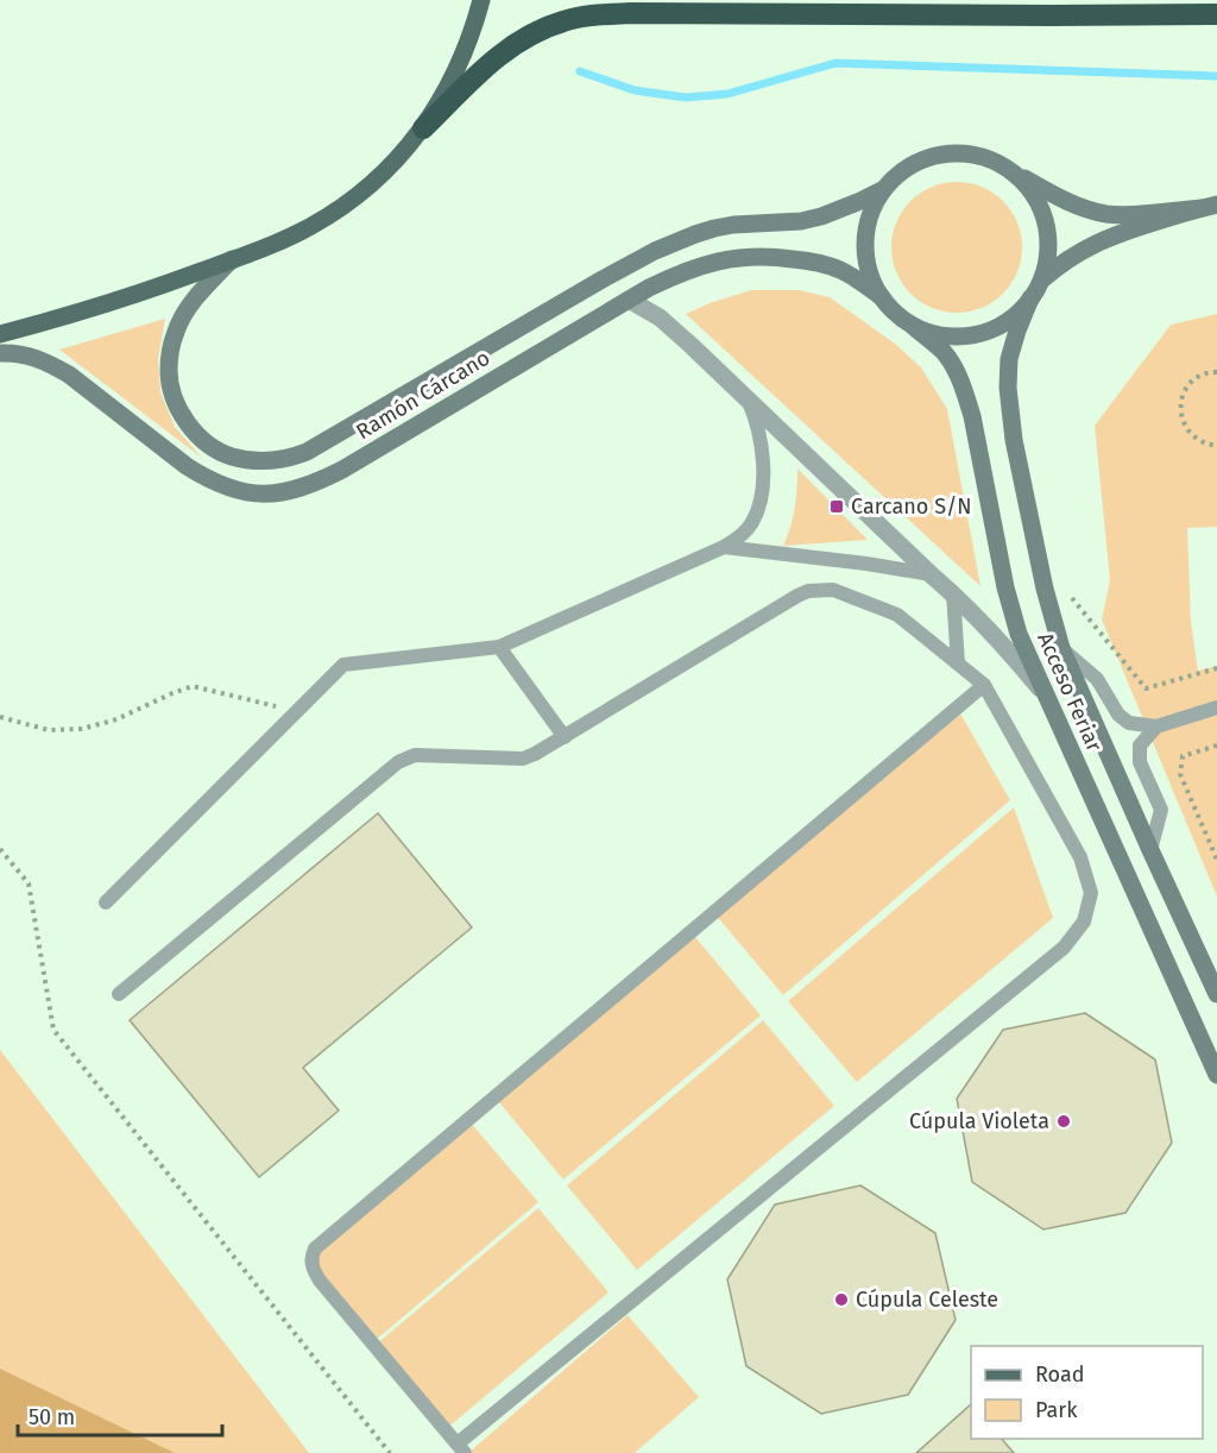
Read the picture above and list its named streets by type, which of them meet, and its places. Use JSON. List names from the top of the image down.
{
  "streets": {
    "main road": ["Ramón Cárcano", "Acceso Feriar"]
  },
  "crossings": [
    ["Ramón Cárcano", "Acceso Feriar"]
  ],
  "places": {
    "transit": ["Carcano S/N"],
    "other": ["Cúpula Violeta", "Cúpula Celeste"]
  },
  "legend": ["Road", "Park"],
  "scale_bar": "50 m"
}
